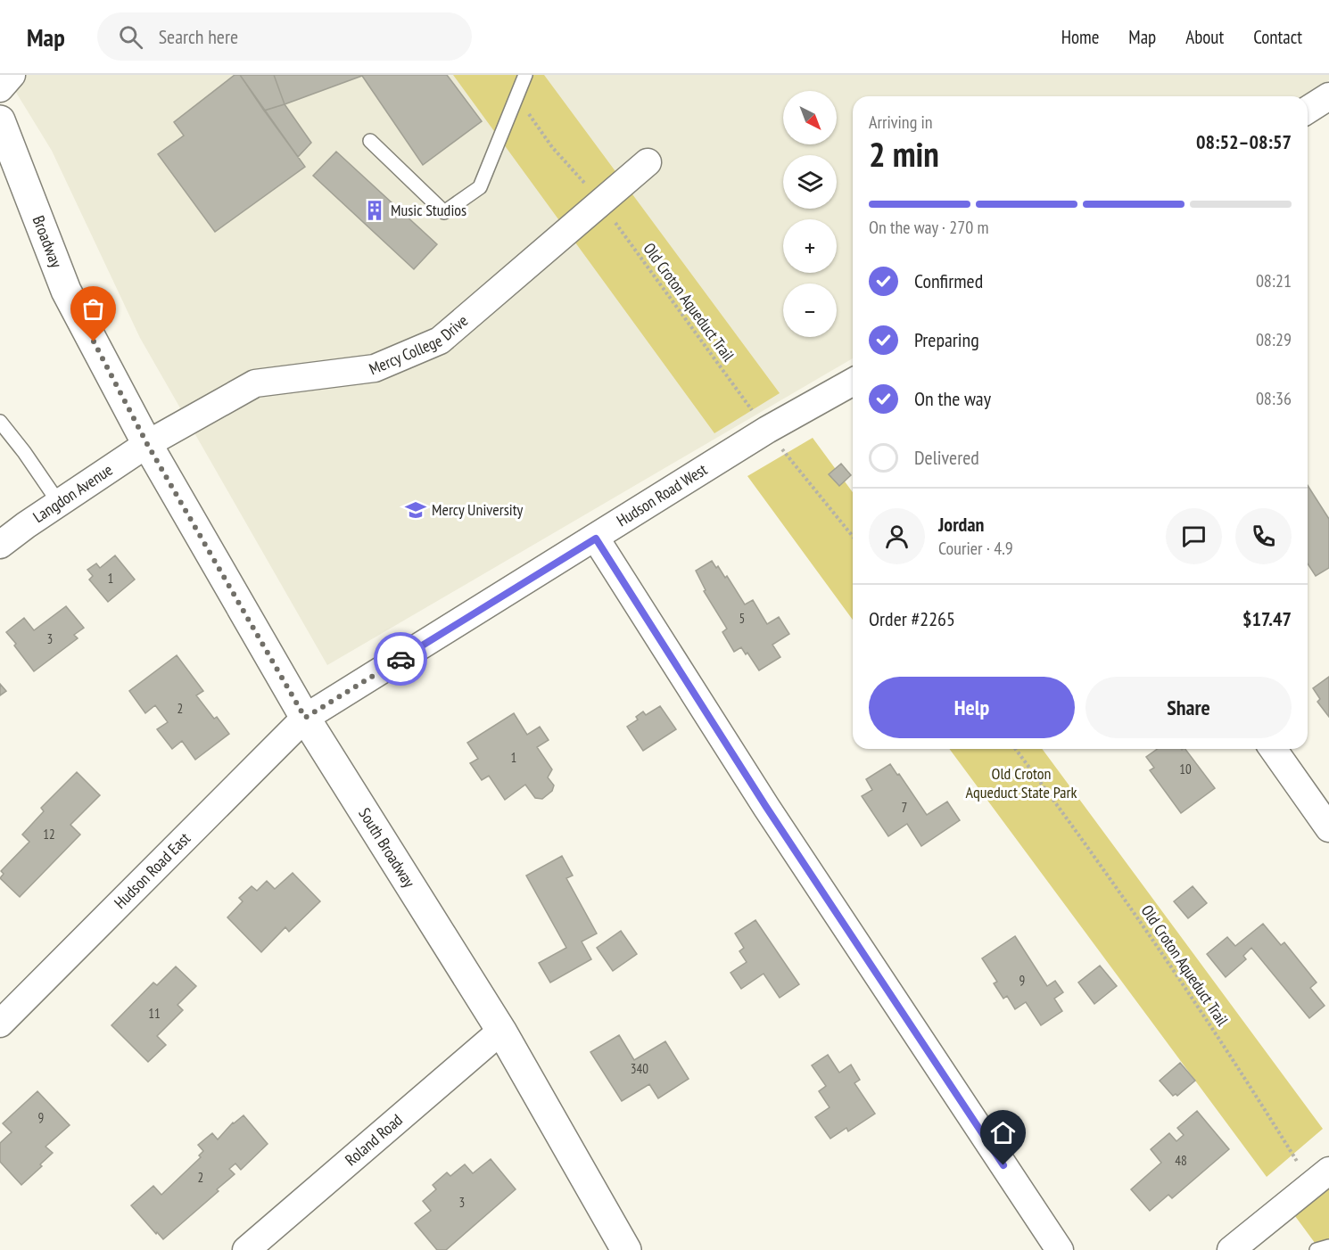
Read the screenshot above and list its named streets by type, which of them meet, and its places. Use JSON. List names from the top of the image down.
{
  "streets": {
    "main road": ["Broadway", "South Broadway"],
    "street": [
      "Mercy College Drive",
      "Langdon Avenue",
      "Hudson Road West",
      "Hudson Road East",
      "Roland Road"
    ],
    "path": ["Old Croton Aqueduct Trail"]
  },
  "crossings": [
    ["Broadway", "Mercy College Drive"],
    ["Broadway", "Langdon Avenue"],
    ["Broadway", "South Broadway"],
    ["Old Croton Aqueduct Trail", "Mercy College Drive"],
    ["Old Croton Aqueduct Trail", "Hudson Road West"],
    ["Mercy College Drive", "Langdon Avenue"],
    ["Mercy College Drive", "South Broadway"],
    ["Langdon Avenue", "South Broadway"],
    ["Hudson Road West", "South Broadway"],
    ["Hudson Road West", "Hudson Road East"],
    ["South Broadway", "Hudson Road East"],
    ["South Broadway", "Roland Road"]
  ],
  "parks": ["Old Croton Aqueduct State Park"],
  "places": {
    "building": ["Music Studios"],
    "school or university": ["Mercy University"]
  },
  "house_numbers": [
    "1",
    "5",
    "3",
    "2",
    "1",
    "10",
    "7",
    "12",
    "9",
    "11",
    "340",
    "9",
    "48",
    "2",
    "3"
  ],
  "north": "bottom right",
  "page": {
    "header": "Map",
    "search": "Search here",
    "nav": [
      "Home",
      "Map",
      "About",
      "Contact"
    ],
    "map_buttons": ["+", "−"],
    "heading": ["2 min", "Arriving in", "08:52–08:57"],
    "panel": [
      "Jordan",
      "Courier · 4.9",
      "Order #2265",
      "$17.47"
    ],
    "bar": "On the way · 270 m",
    "list": [
      ["Confirmed", "08:21"],
      ["Preparing", "08:29"],
      ["On the way", "08:36"],
      "Delivered"
    ],
    "buttons": ["Help", "Share"]
  }
}
